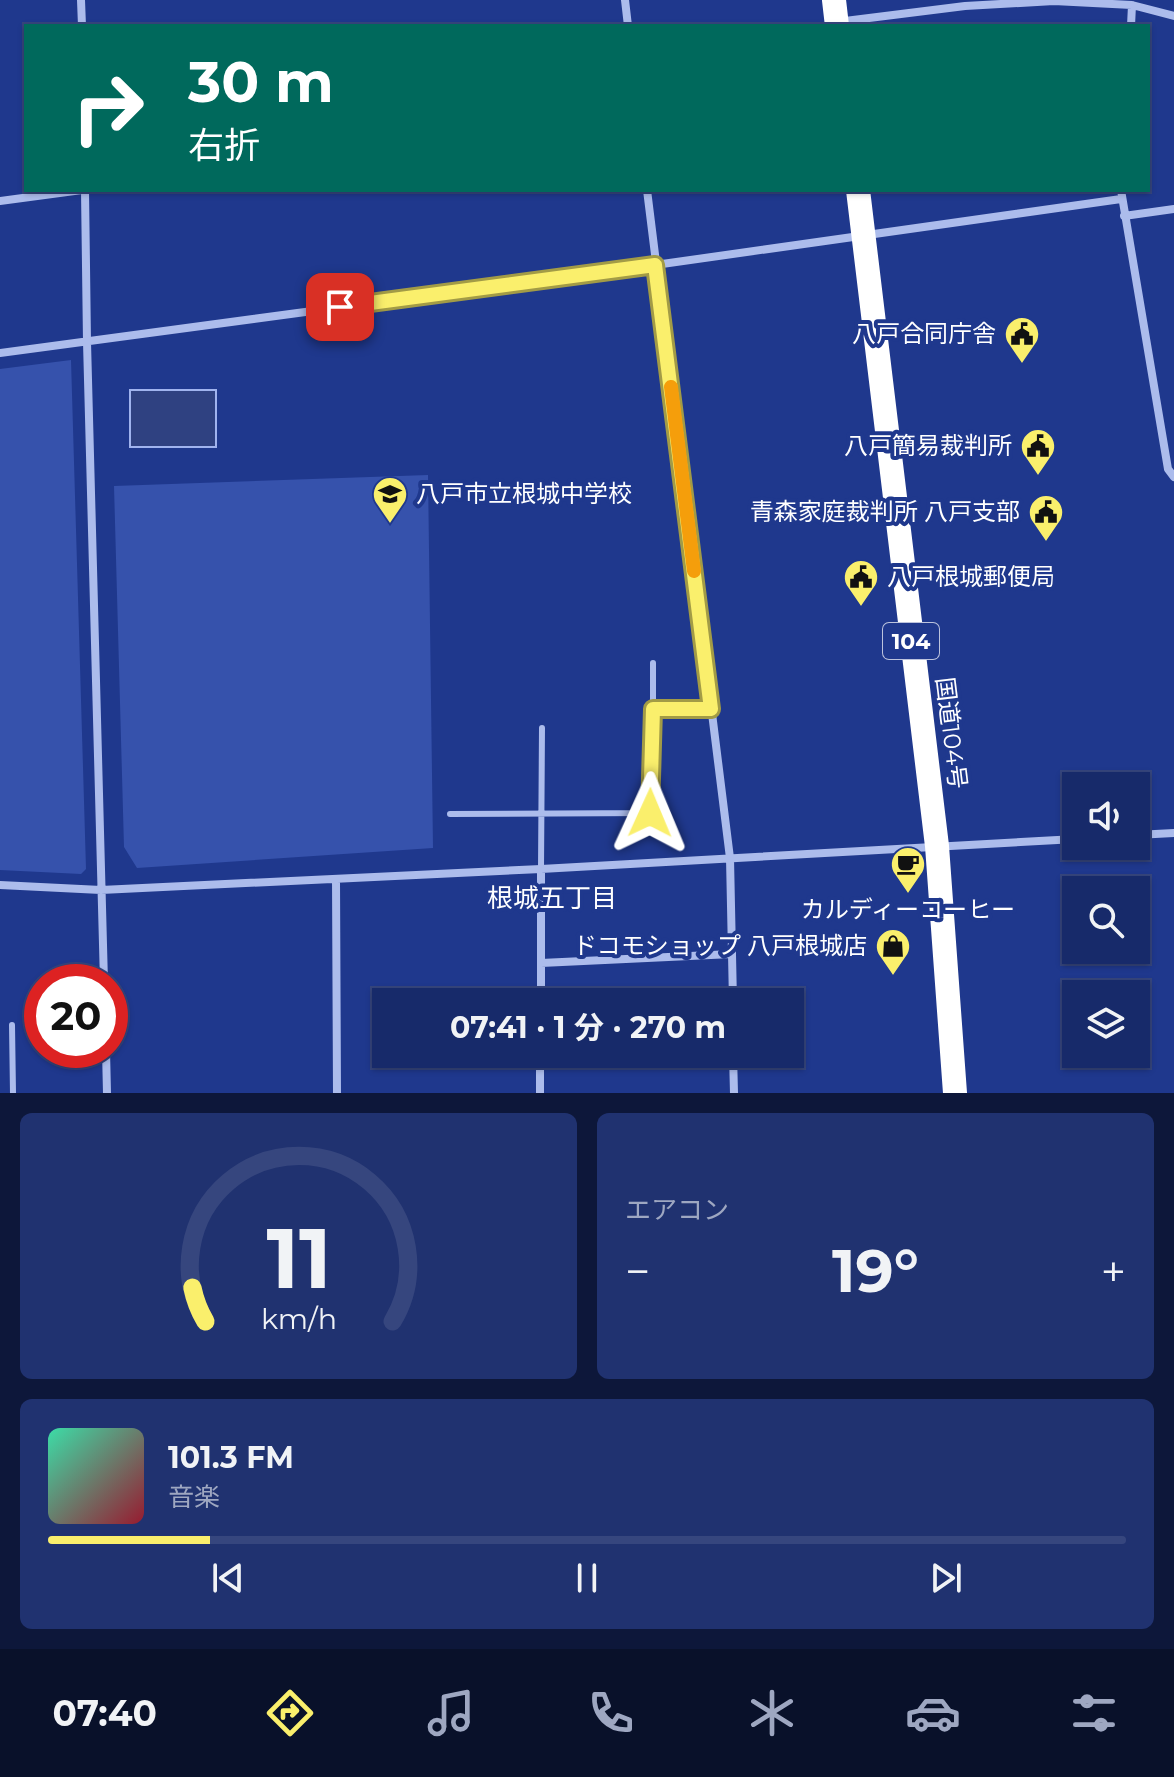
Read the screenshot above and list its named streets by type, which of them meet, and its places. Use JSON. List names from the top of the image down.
{
  "streets": {
    "highway": ["104", "国道104号"]
  },
  "districts": ["根城五丁目"],
  "places": {
    "public building": [
      "八戸合同庁舎",
      "八戸簡易裁判所",
      "青森家庭裁判所 八戸支部",
      "八戸根城郵便局"
    ],
    "school or university": ["八戸市立根城中学校"],
    "cafe": ["カルディーコーヒー"],
    "shop": ["ドコモショップ 八戸根城店"]
  },
  "page": {
    "turn": ["30 m", "右折"],
    "limit": "20",
    "trip": "07:41 · 1 分 · 270 m",
    "tile": "エアコン",
    "heat": ["−", "19°", "+"],
    "song": ["101.3 FM", "音楽"],
    "tabs": "07:40",
    "gauge": ["11", "km/h"]
  }
}
